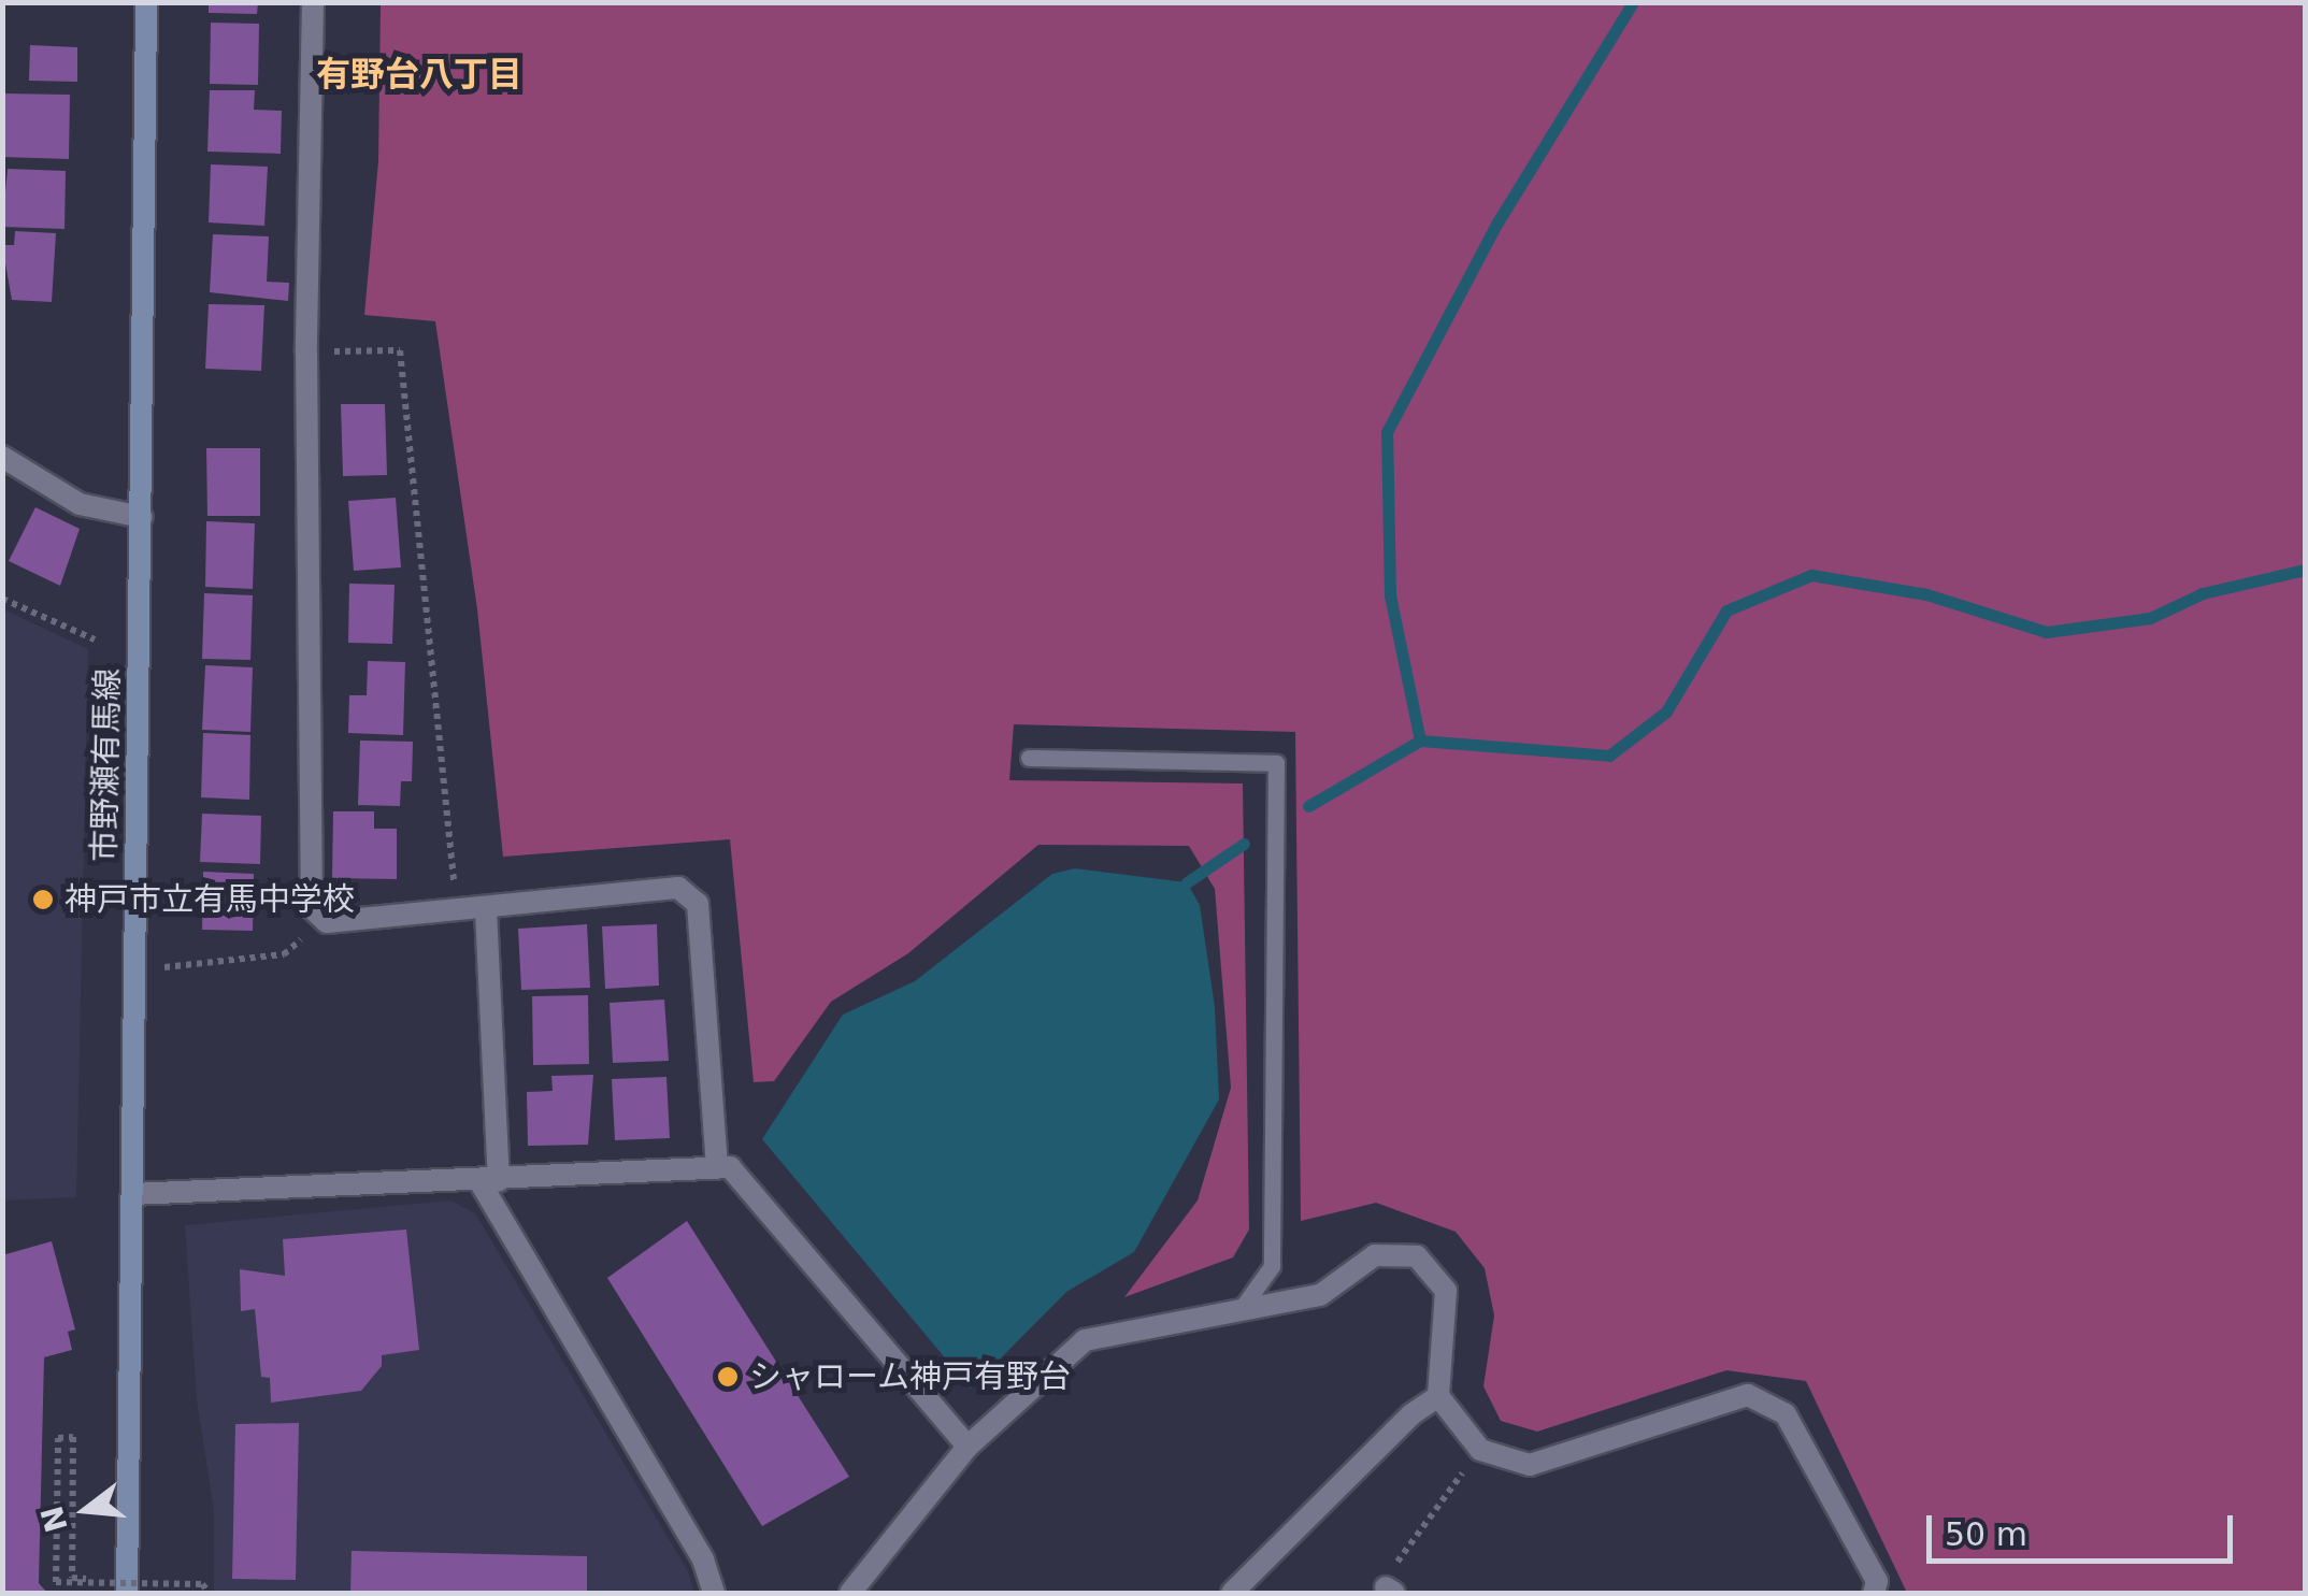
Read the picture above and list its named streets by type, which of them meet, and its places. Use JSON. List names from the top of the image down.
{
  "streets": {
    "main road": ["市野瀬有馬線"]
  },
  "districts": ["有野台八丁目"],
  "places": ["神戸市立有馬中学校", "シャローム神戸有野台"],
  "scale_bar": "50 m",
  "north": "left"
}
